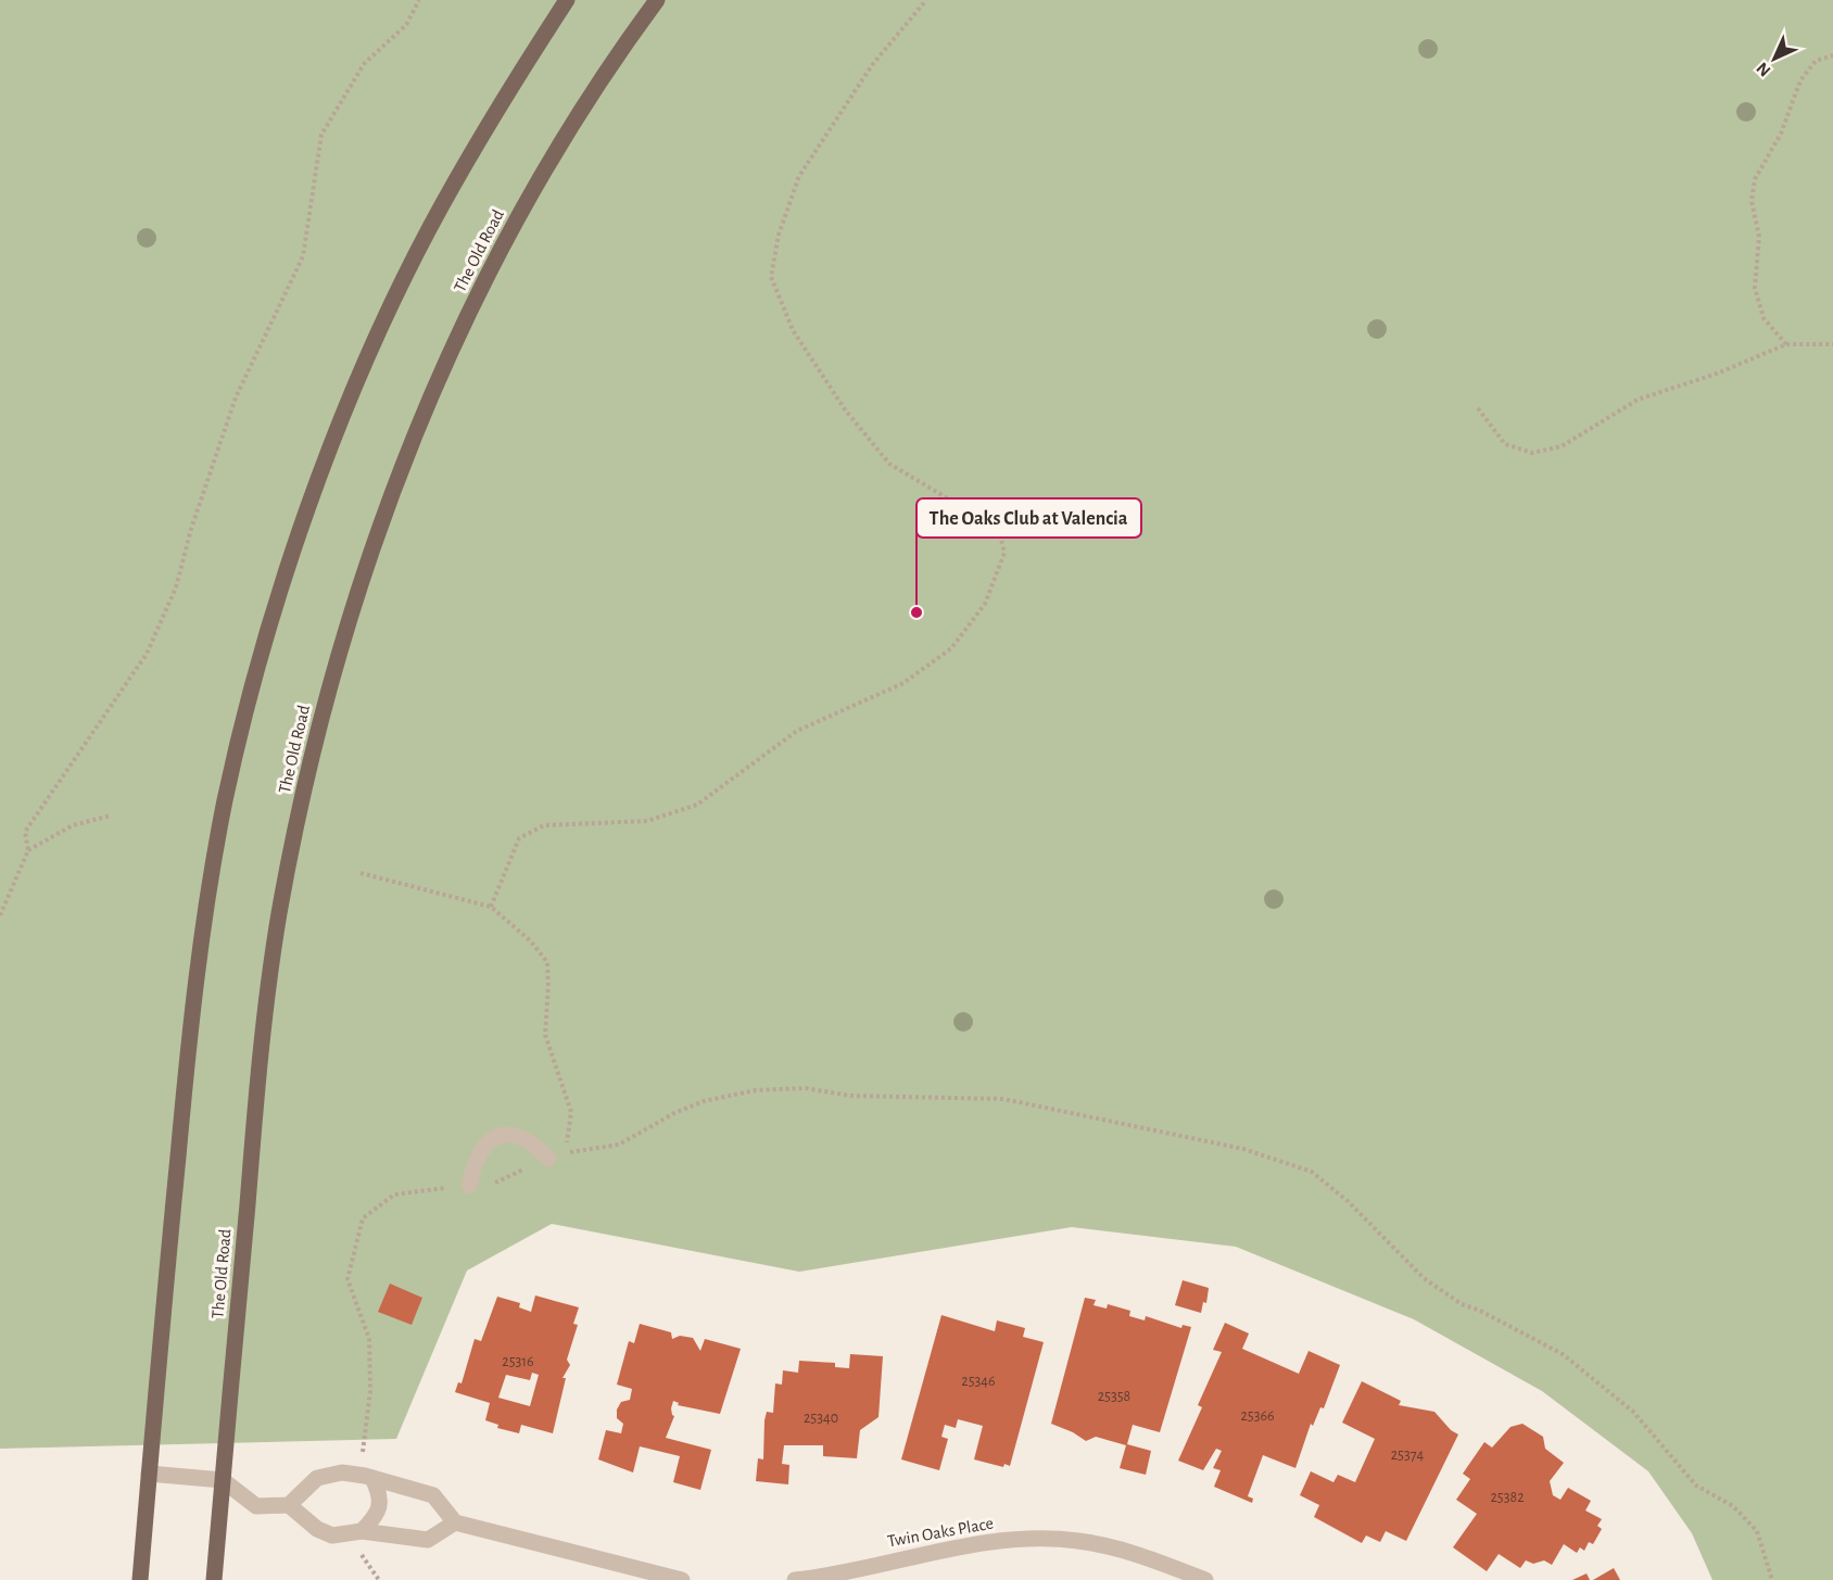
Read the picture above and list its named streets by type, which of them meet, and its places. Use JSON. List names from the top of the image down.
{
  "streets": {
    "main road": ["The Old Road"],
    "street": ["Twin Oaks Place"]
  },
  "places": ["The Oaks Club at Valencia"],
  "house_numbers": [
    "25316",
    "25346",
    "25358",
    "25366",
    "25340",
    "25374",
    "25382"
  ],
  "north": "bottom left"
}
